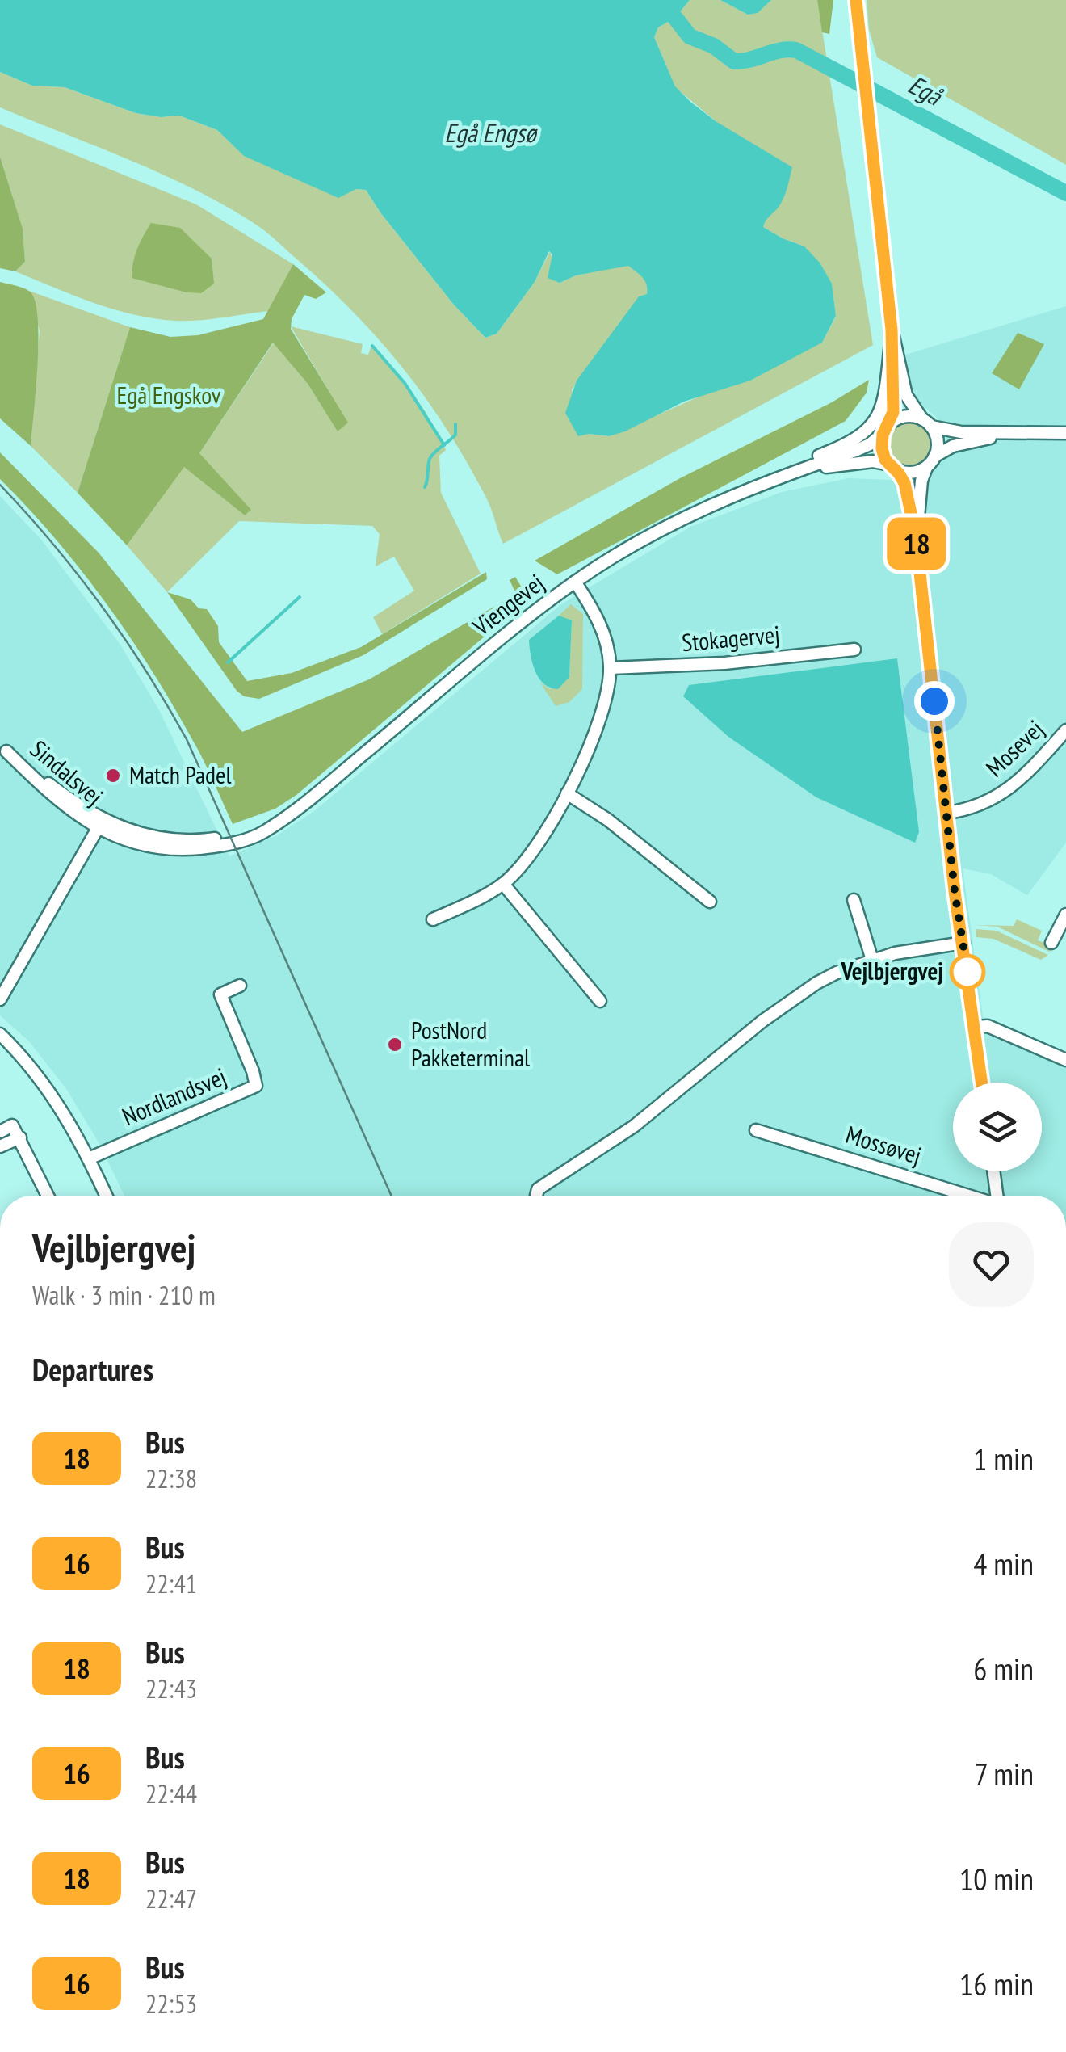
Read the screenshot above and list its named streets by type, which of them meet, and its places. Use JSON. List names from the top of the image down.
{
  "streets": {
    "street": [
      "Viengevej",
      "Stokagervej",
      "Mosevej",
      "Sindalsvej",
      "Nordlandsvej",
      "Mossøvej"
    ]
  },
  "crossings": [
    ["Viengevej", "Sindalsvej"]
  ],
  "water": ["Egå", "Egå Engsø"],
  "parks": ["Egå Engskov"],
  "places": ["Match Padel", "Vejlbjergvej", "PostNord Pakketerminal"],
  "lines": ["bus line 18"],
  "page": {
    "on_map": "18",
    "heading": [
      ["Vejlbjergvej", "Walk · 3 min · 210 m"],
      "Departures"
    ],
    "list": [
      {
        "mark": "18",
        "name": "Bus",
        "note": "22:38",
        "value": "1 min"
      },
      {
        "mark": "16",
        "name": "Bus",
        "note": "22:41",
        "value": "4 min"
      },
      {
        "mark": "18",
        "name": "Bus",
        "note": "22:43",
        "value": "6 min"
      },
      {
        "mark": "16",
        "name": "Bus",
        "note": "22:44",
        "value": "7 min"
      },
      {
        "mark": "18",
        "name": "Bus",
        "note": "22:47",
        "value": "10 min"
      },
      {
        "mark": "16",
        "name": "Bus",
        "note": "22:53",
        "value": "16 min"
      }
    ]
  }
}
